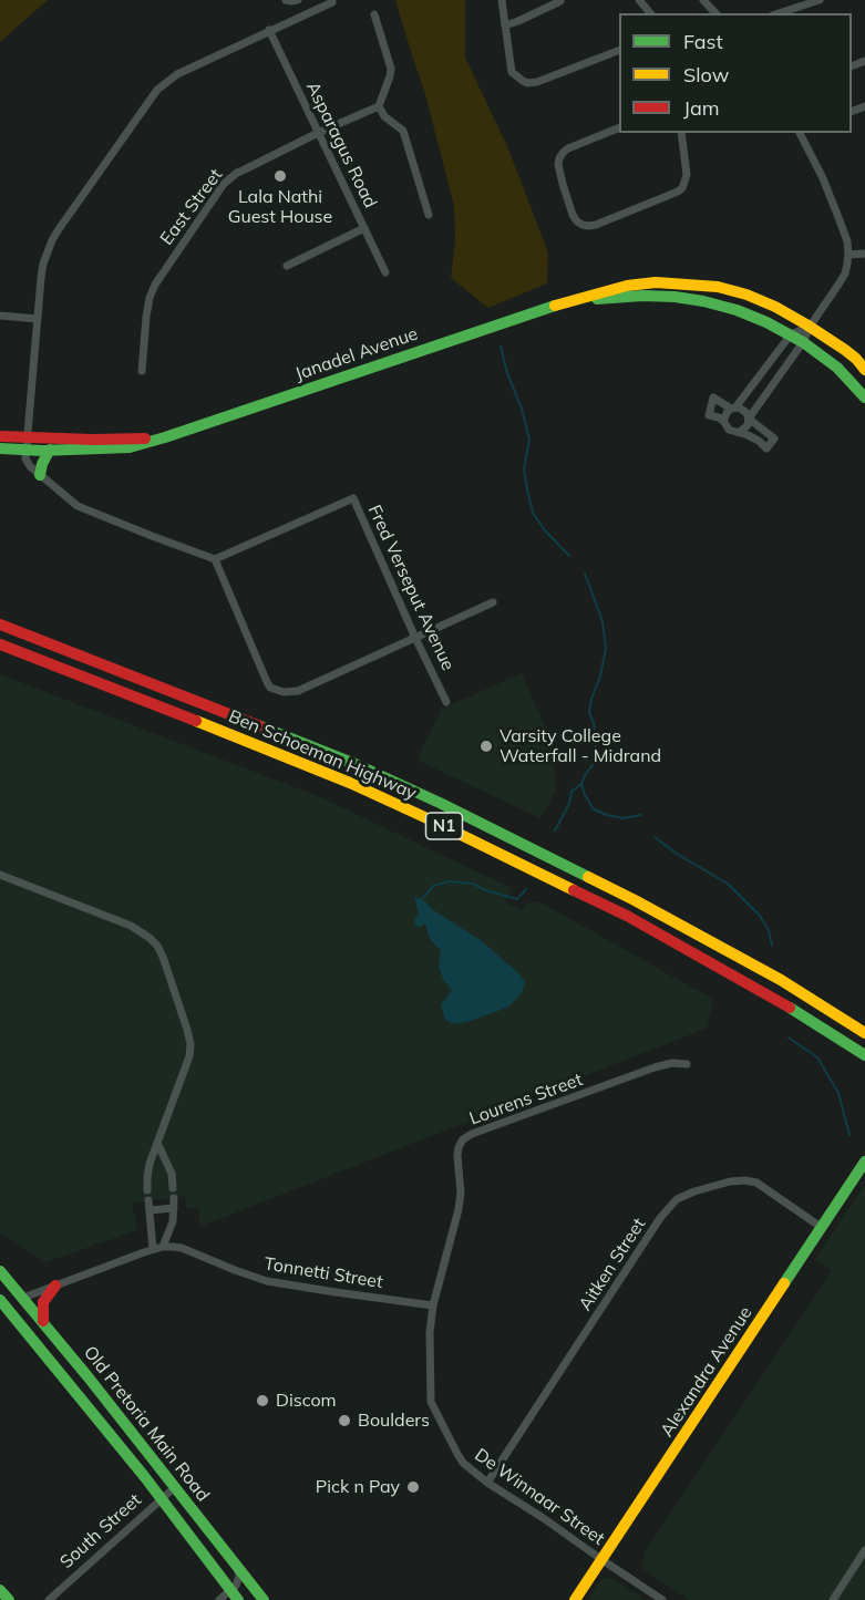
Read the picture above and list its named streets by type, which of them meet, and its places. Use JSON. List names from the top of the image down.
{
  "streets": {
    "main road": [
      "Janadel Avenue",
      "Ben Schoeman Highway",
      "N1",
      "Alexandra Avenue",
      "Old Pretoria Main Road"
    ],
    "street": [
      "Asparagus Road",
      "East Street",
      "Fred Verseput Avenue",
      "Lourens Street",
      "Aitken Street",
      "Tonnetti Street",
      "De Winnaar Street",
      "South Street"
    ]
  },
  "crossings": [
    ["Asparagus Road", "East Street"],
    ["Lourens Street", "Tonnetti Street"],
    ["Lourens Street", "De Winnaar Street"],
    ["Aitken Street", "Alexandra Avenue"],
    ["Aitken Street", "De Winnaar Street"],
    ["Tonnetti Street", "Old Pretoria Main Road"],
    ["Tonnetti Street", "De Winnaar Street"],
    ["Alexandra Avenue", "De Winnaar Street"],
    ["Old Pretoria Main Road", "South Street"]
  ],
  "places": [
    "Lala Nathi Guest House",
    "Varsity College Waterfall - Midrand",
    "Discom",
    "Boulders",
    "Pick n Pay"
  ],
  "legend": ["Fast", "Slow", "Jam"]
}
